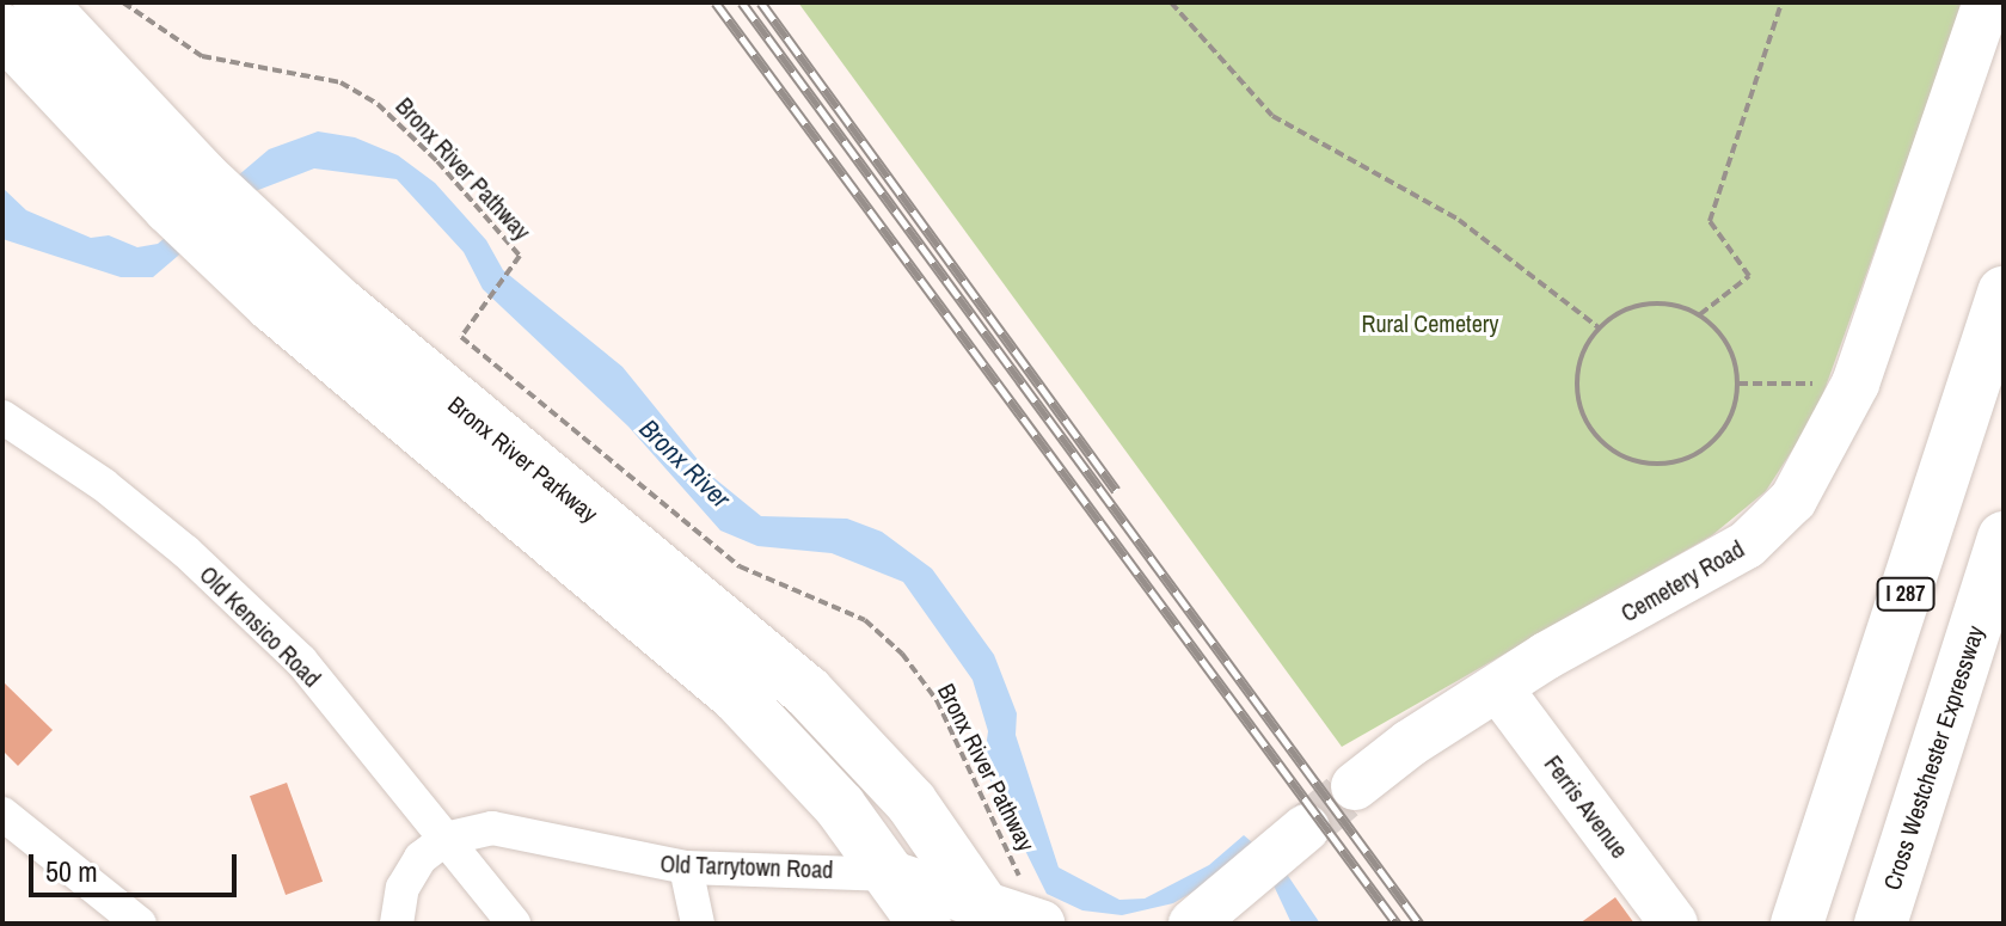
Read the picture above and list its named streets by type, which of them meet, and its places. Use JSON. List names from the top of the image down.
{
  "streets": {
    "highway": ["Bronx River Parkway", "I 287", "Cross Westchester Expressway"],
    "street": [
      "Cemetery Road",
      "Old Kensico Road",
      "Ferris Avenue",
      "Old Tarrytown Road"
    ],
    "path": ["Bronx River Pathway"]
  },
  "crossings": [
    ["Bronx River Pathway", "Bronx River Parkway"],
    ["Bronx River Pathway", "Old Tarrytown Road"],
    ["Bronx River Parkway", "Old Tarrytown Road"],
    ["Cemetery Road", "Ferris Avenue"],
    ["Old Kensico Road", "Old Tarrytown Road"]
  ],
  "water": ["Bronx River"],
  "parks": ["Rural Cemetery"],
  "scale_bar": "50 m"
}
